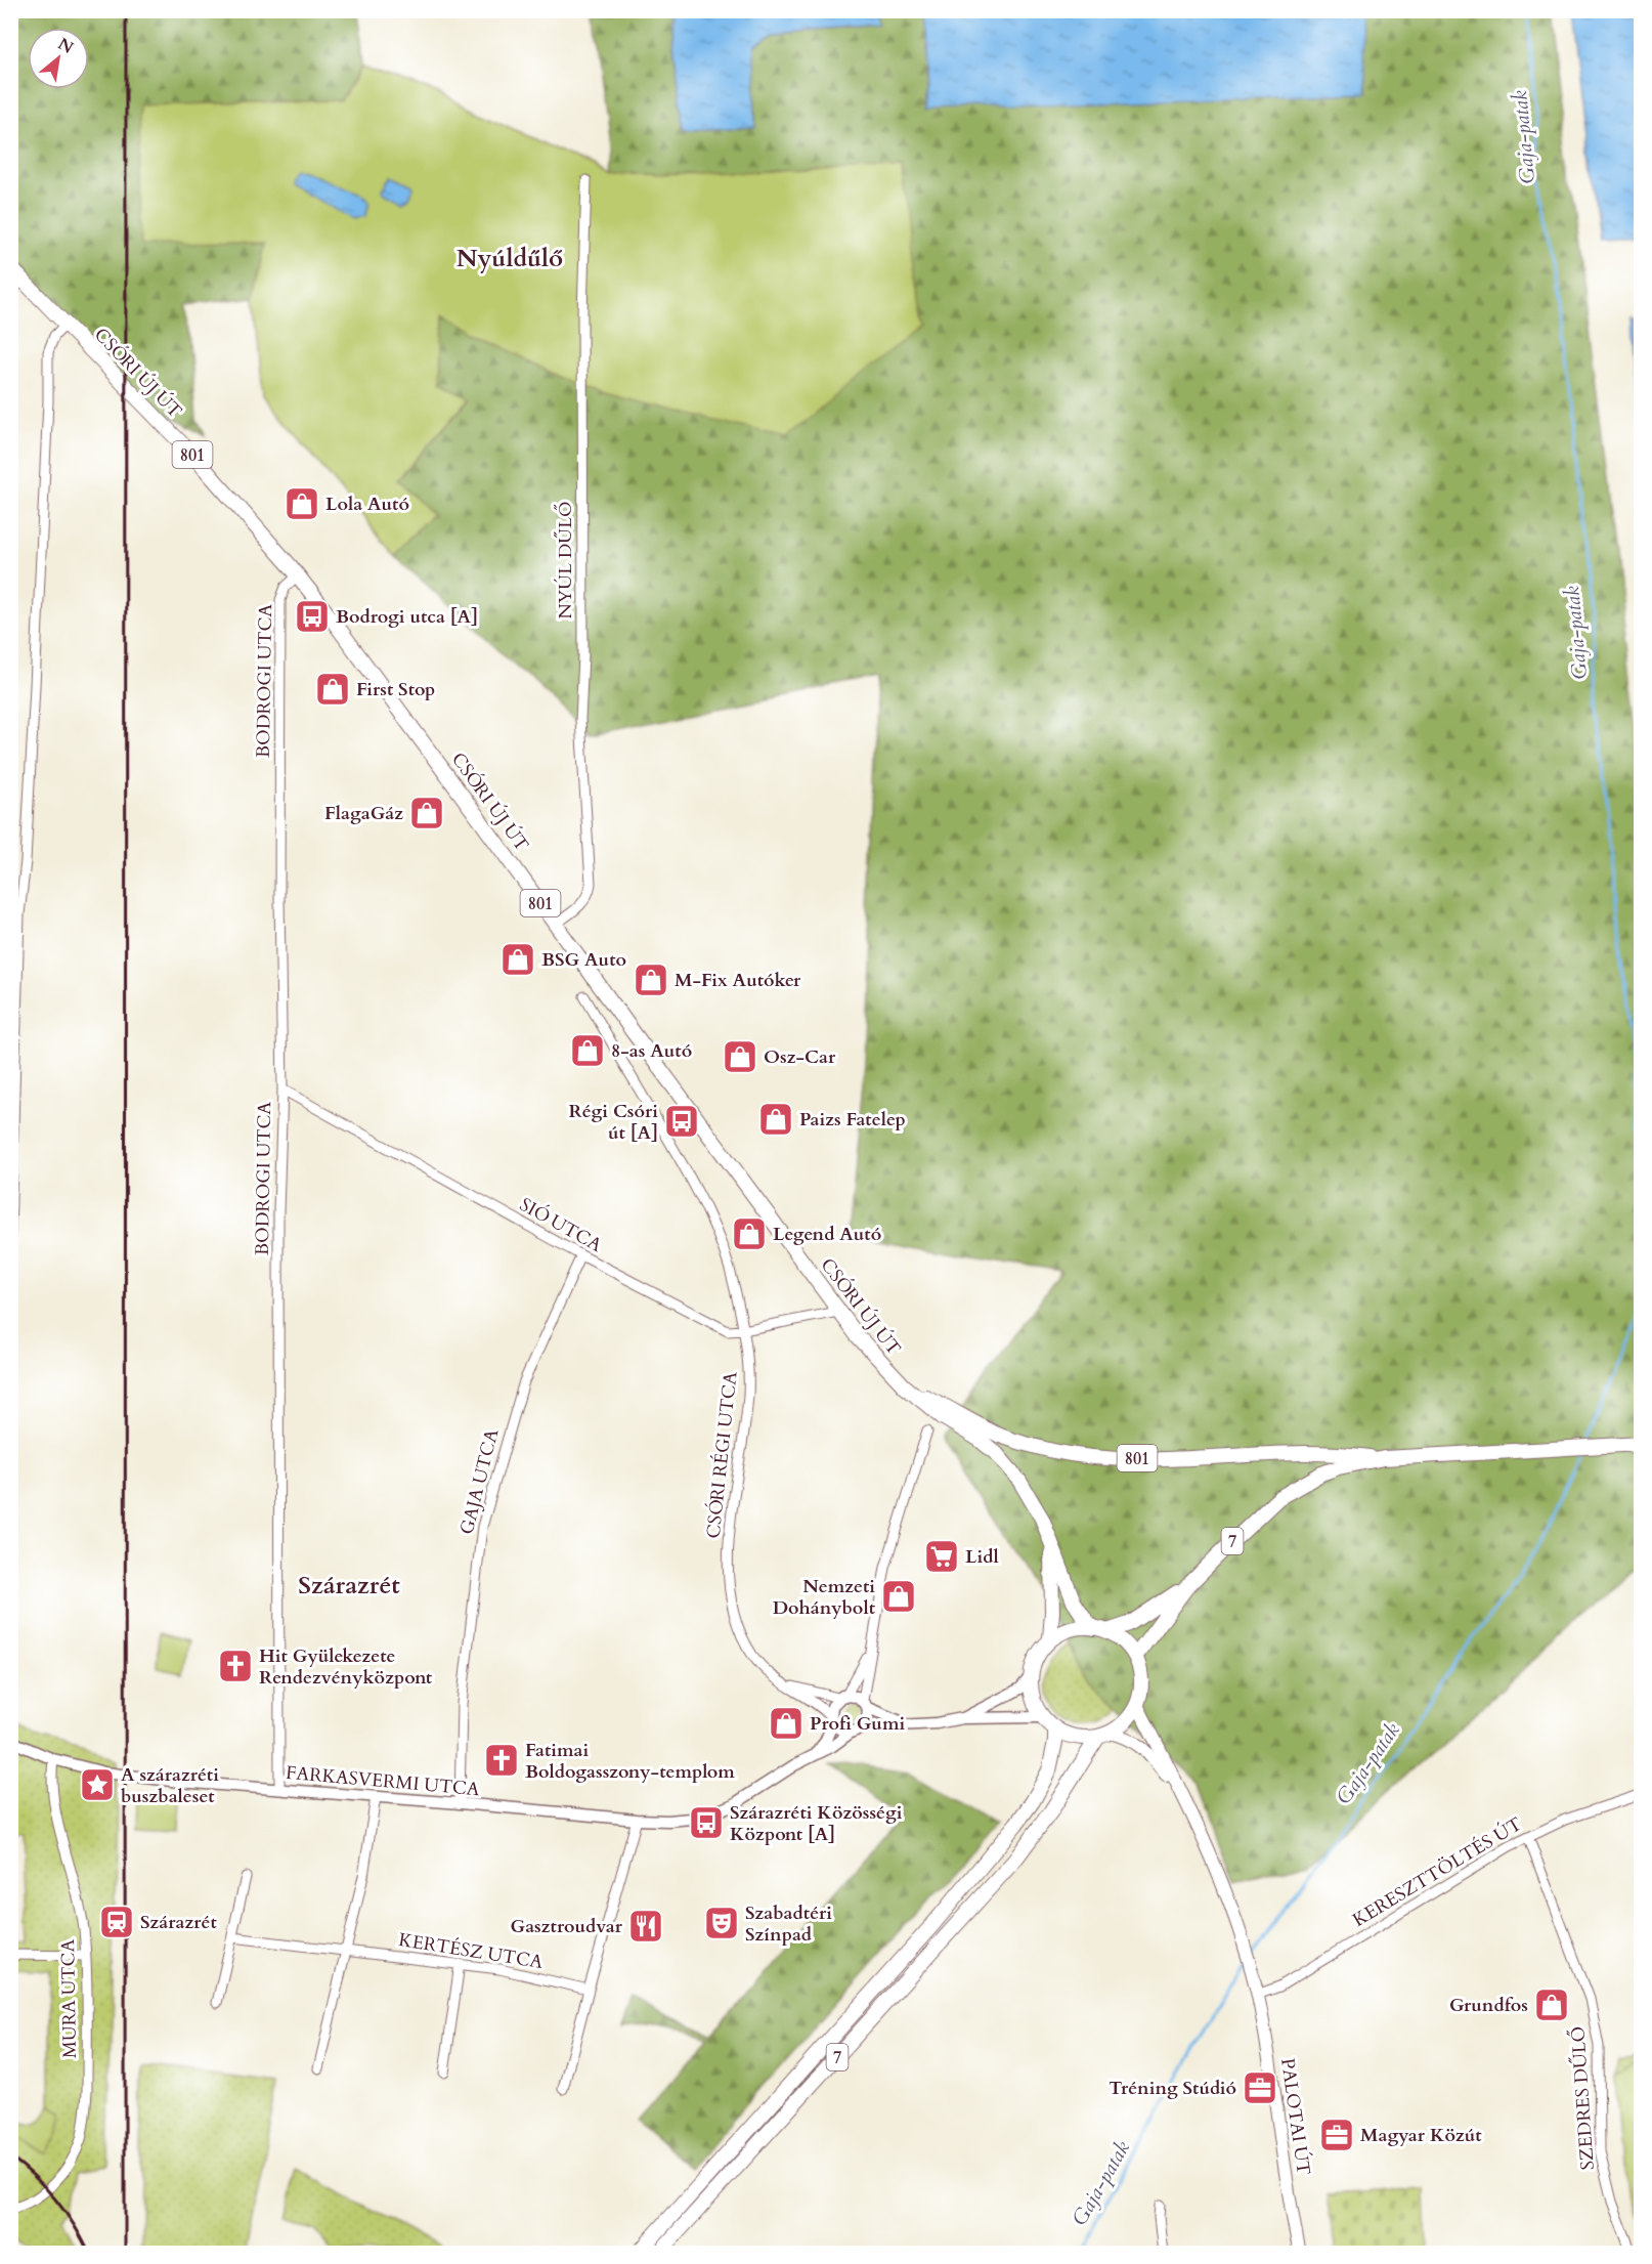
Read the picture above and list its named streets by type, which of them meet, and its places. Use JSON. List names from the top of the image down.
{
  "streets": {
    "main road": [
      "CSÓRI ÚJ ÚT",
      "801",
      "7",
      "PALOTAI ÚT"
    ],
    "street": [
      "NYÚL DŰLŐ",
      "BODROGI UTCA",
      "SIÓ UTCA",
      "CSÓRI RÉGI UTCA",
      "GAJA UTCA",
      "FARKASVERMI UTCA",
      "KERESZTTÖLTÉS ÚT",
      "KERTÉSZ UTCA",
      "MURA UTCA",
      "SZEDRES DŰLŐ"
    ]
  },
  "crossings": [
    ["CSÓRI ÚJ ÚT", "801"],
    ["CSÓRI ÚJ ÚT", "NYÚL DŰLŐ"],
    ["CSÓRI ÚJ ÚT", "BODROGI UTCA"],
    ["CSÓRI ÚJ ÚT", "SIÓ UTCA"],
    ["801", "7"],
    ["BODROGI UTCA", "SIÓ UTCA"],
    ["BODROGI UTCA", "FARKASVERMI UTCA"],
    ["SIÓ UTCA", "CSÓRI RÉGI UTCA"],
    ["SIÓ UTCA", "GAJA UTCA"],
    ["CSÓRI RÉGI UTCA", "FARKASVERMI UTCA"],
    ["GAJA UTCA", "FARKASVERMI UTCA"],
    ["FARKASVERMI UTCA", "MURA UTCA"],
    ["KERESZTTÖLTÉS ÚT", "SZEDRES DŰLŐ"],
    ["KERESZTTÖLTÉS ÚT", "PALOTAI ÚT"]
  ],
  "districts": ["Nyúldűlő", "Szárazrét"],
  "water": ["Gaja-patak"],
  "places": {
    "shop": [
      "Lola Autó",
      "First Stop",
      "FlagaGáz",
      "BSG Auto",
      "M-Fix Autóker",
      "8-as Autó",
      "Osz-Car",
      "Paizs Fatelep",
      "Legend Autó",
      "Nemzeti Dohánybolt",
      "Profi Gumi",
      "Grundfos"
    ],
    "bus stop": ["Bodrogi utca [A]", "Régi Csóri út [A]", "Szárazréti Közösségi Központ [A]"],
    "supermarket": ["Lidl"],
    "church": ["Hit Gyülekezete Rendezvényközpont", "Fatimai Boldogasszony-templom"],
    "place": ["A szárazréti buszbaleset"],
    "station": ["Szárazrét"],
    "theatre": ["Szabadtéri Színpad"],
    "restaurant": ["Gasztroudvar"],
    "office": ["Tréning Stúdió", "Magyar Közút"]
  },
  "north": "top right"
}
